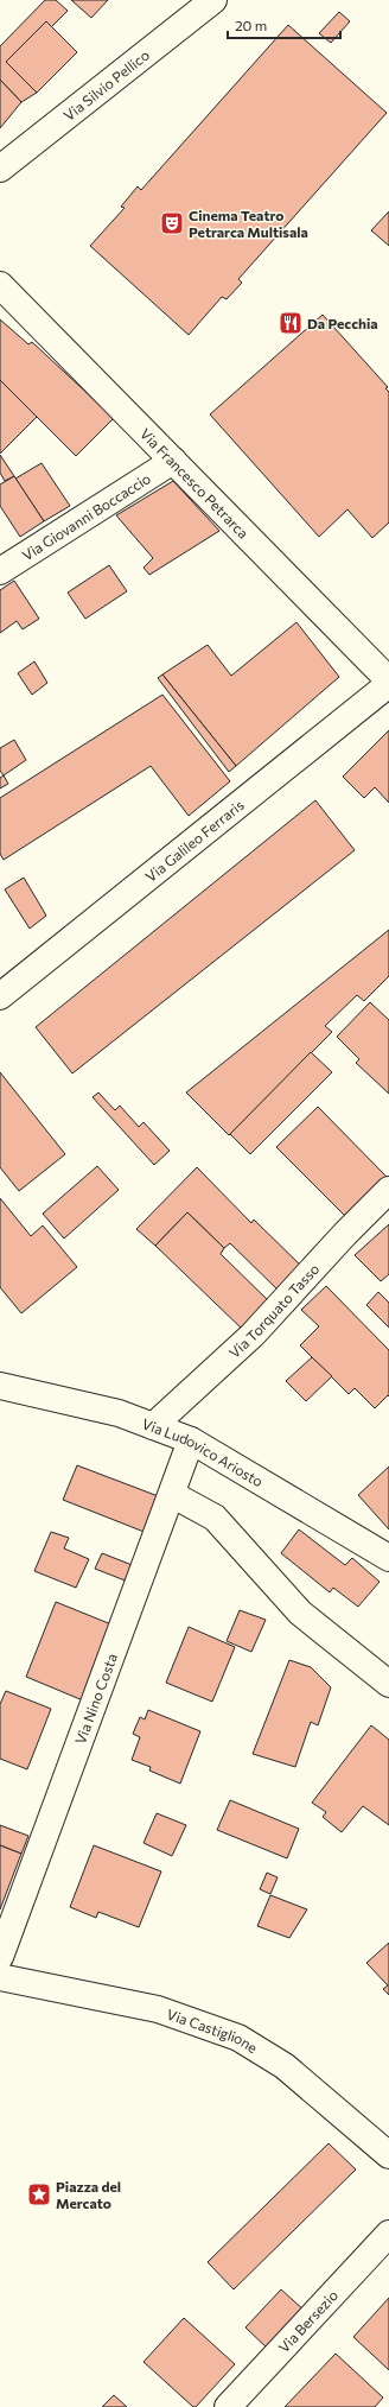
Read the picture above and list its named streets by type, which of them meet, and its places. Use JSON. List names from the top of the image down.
{
  "streets": {
    "street": [
      "Via Silvio Pellico",
      "Via Francesco Petrarca",
      "Via Giovanni Boccaccio",
      "Via Galileo Ferraris",
      "Via Torquato Tasso",
      "Via Ludovico Ariosto",
      "Via Nino Costa",
      "Via Castiglione",
      "Via Bersezio"
    ]
  },
  "crossings": [
    ["Via Francesco Petrarca", "Via Giovanni Boccaccio"],
    ["Via Francesco Petrarca", "Via Galileo Ferraris"],
    ["Via Torquato Tasso", "Via Ludovico Ariosto"],
    ["Via Ludovico Ariosto", "Via Nino Costa"]
  ],
  "places": {
    "theatre": ["Cinema Teatro Petrarca Multisala"],
    "restaurant": ["Da Pecchia"],
    "place": ["Piazza del Mercato"]
  },
  "scale_bar": "20 m"
}
